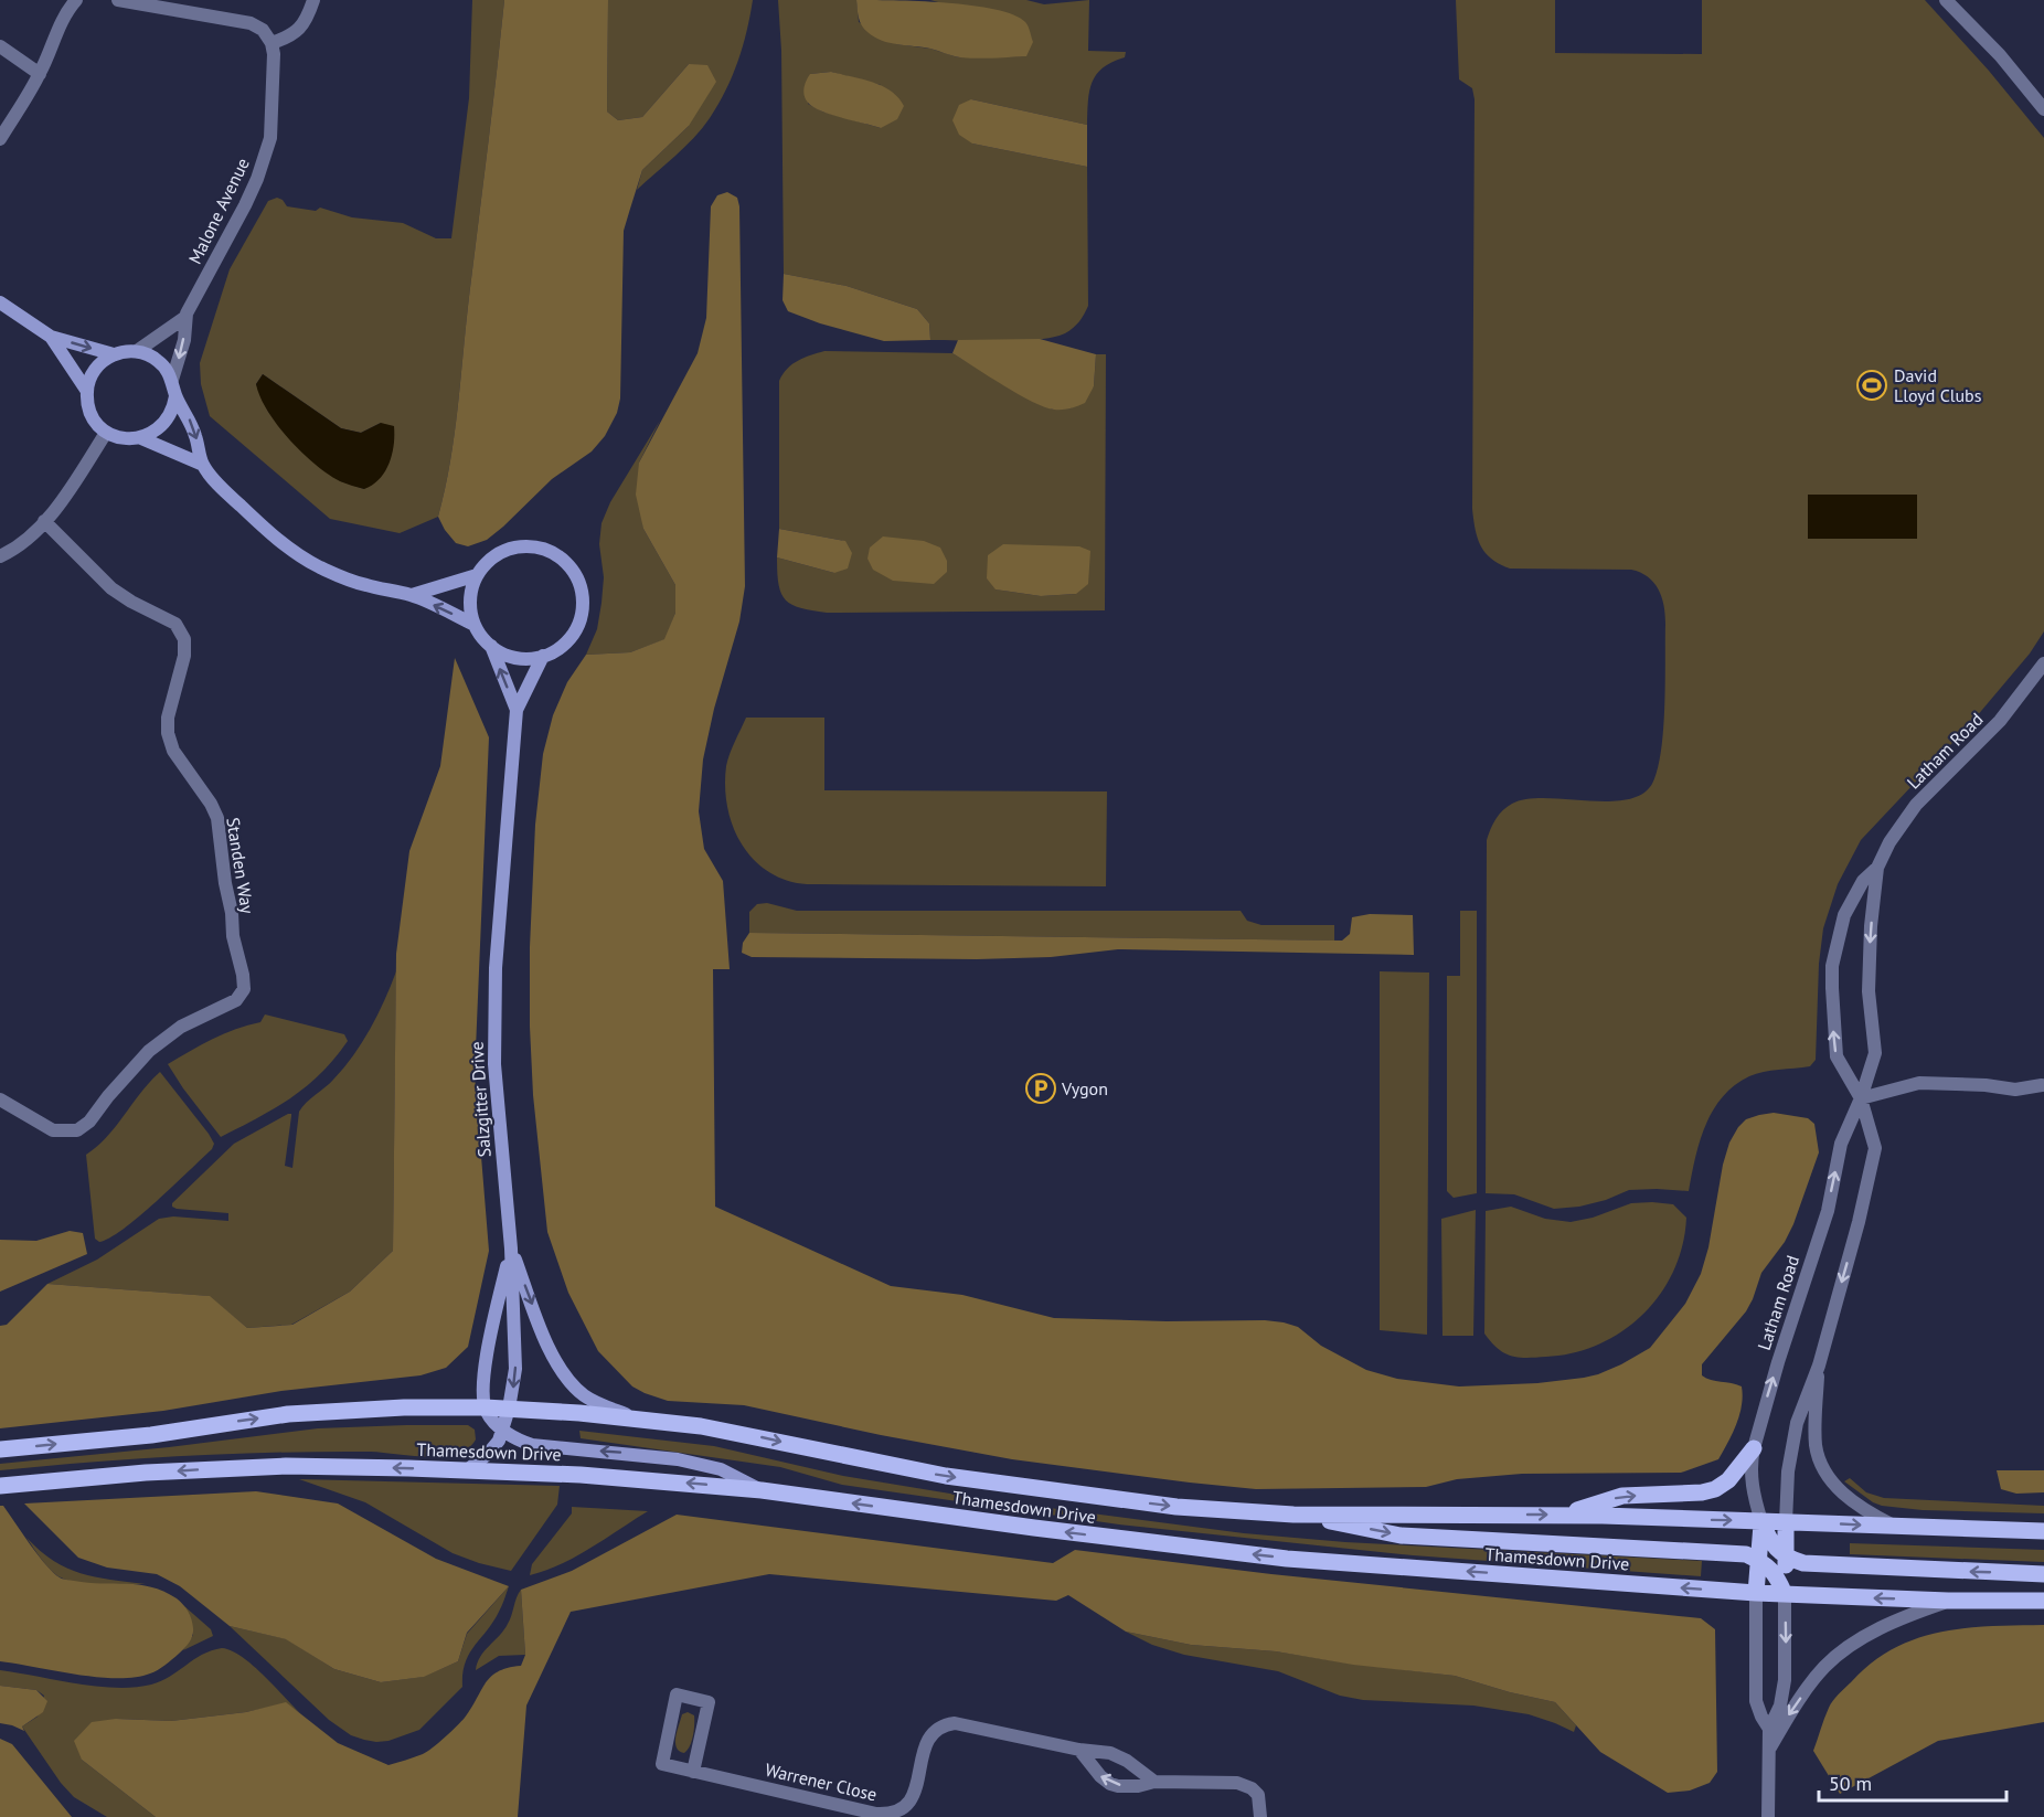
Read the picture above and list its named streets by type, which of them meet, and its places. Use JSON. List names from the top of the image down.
{
  "streets": {
    "main road": ["Thamesdown Drive"],
    "street": [
      "Malone Avenue",
      "Latham Road",
      "Standen Way",
      "Salzgitter Drive",
      "Warrener Close"
    ]
  },
  "crossings": [
    ["Malone Avenue", "Salzgitter Drive"],
    ["Latham Road", "Thamesdown Drive"],
    ["Salzgitter Drive", "Thamesdown Drive"]
  ],
  "places": {
    "sports": ["David Lloyd Clubs"],
    "parking": ["Vygon"]
  },
  "scale_bar": "50 m"
}
